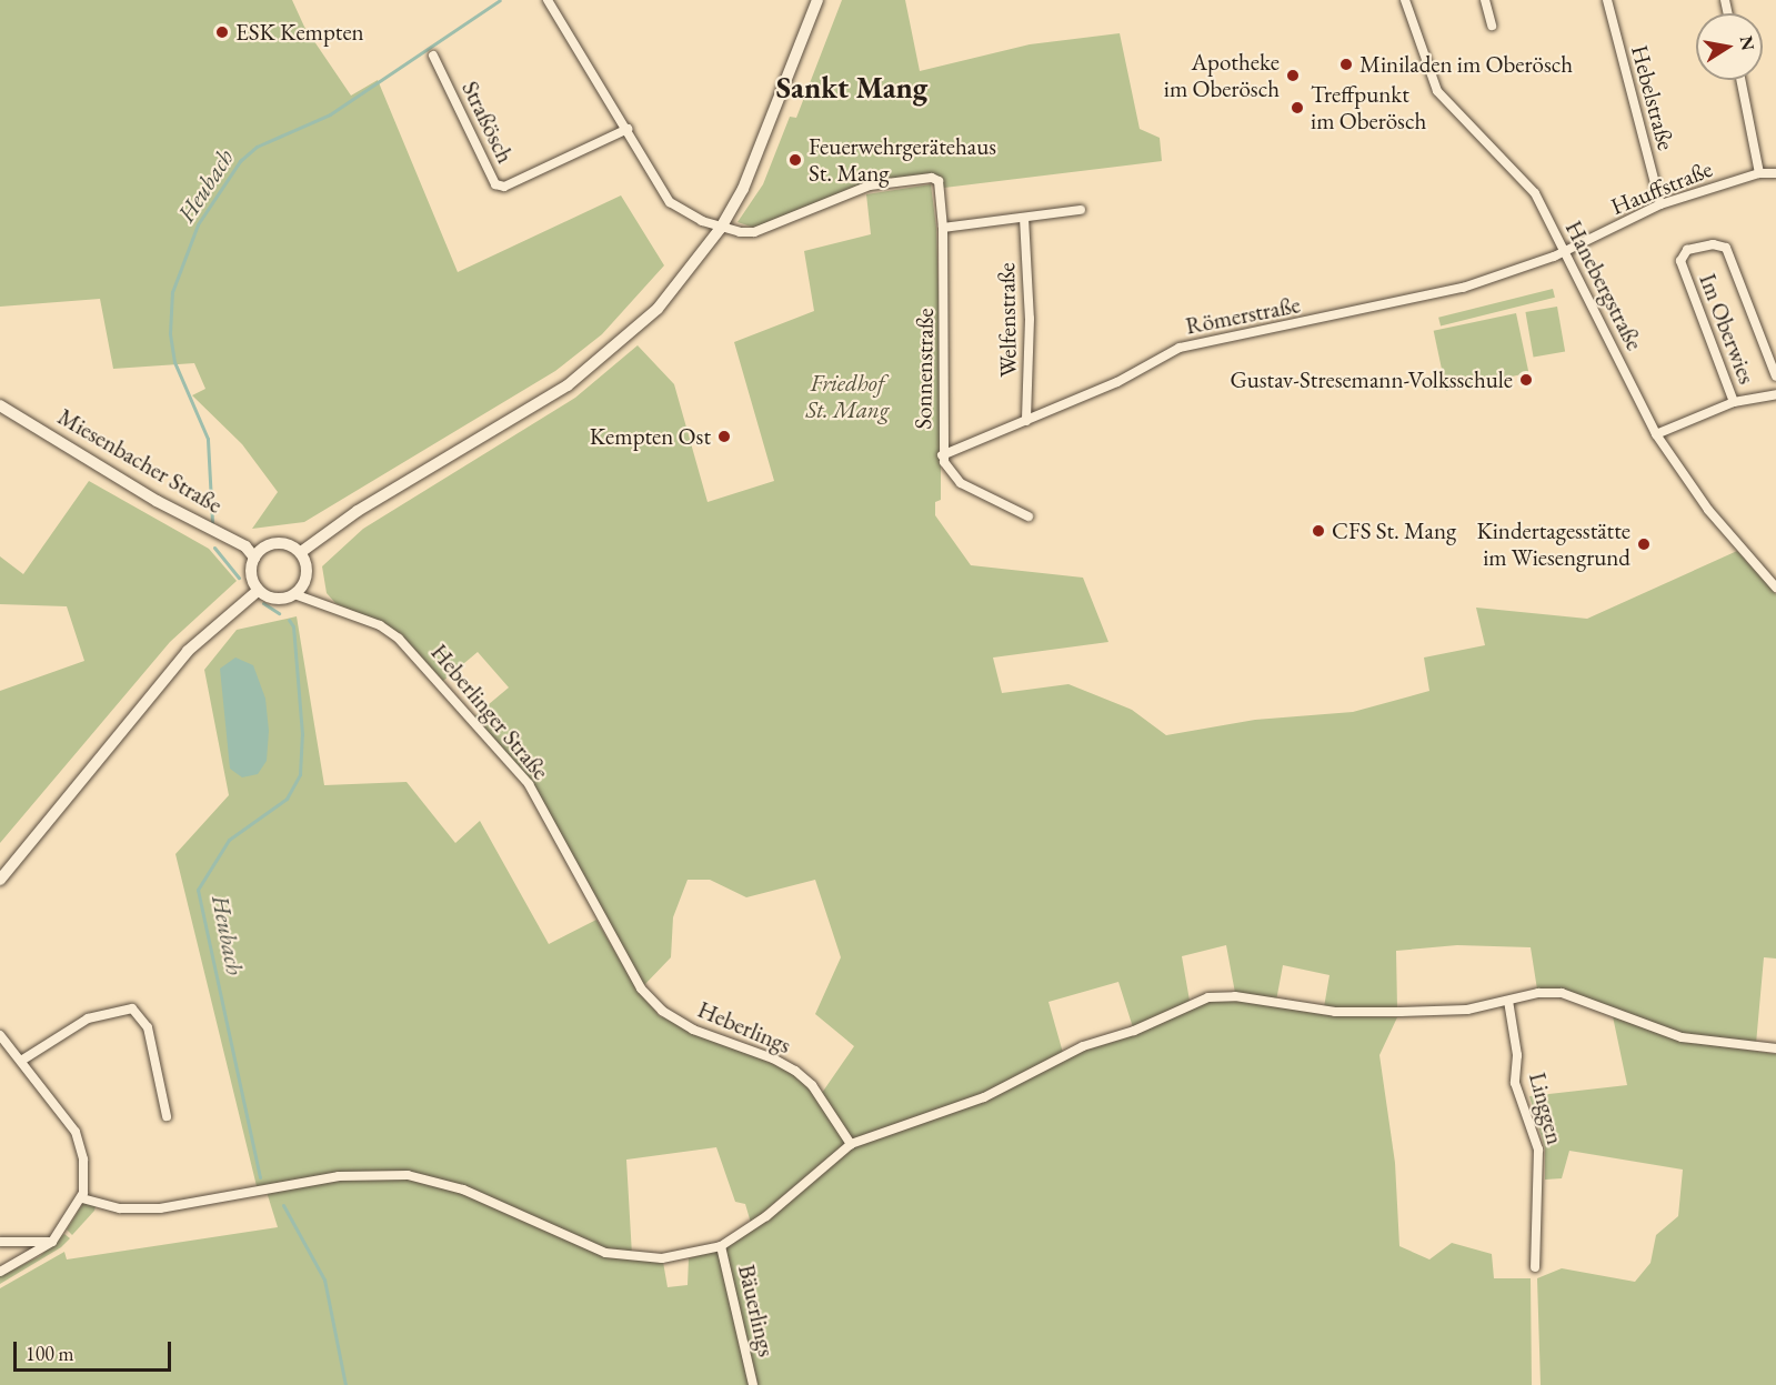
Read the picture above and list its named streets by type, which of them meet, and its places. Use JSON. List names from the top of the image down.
{
  "streets": {
    "main road": ["Miesenbacher Straße"],
    "street": [
      "Hebelstraße",
      "Straßösch",
      "Hauffstraße",
      "Hanebergstraße",
      "Römerstraße",
      "Welfenstraße",
      "Im Oberwies",
      "Sonnenstraße",
      "Heberlinger Straße",
      "Heberlings",
      "Linggen",
      "Bäuerlings"
    ]
  },
  "crossings": [
    ["Hebelstraße", "Hauffstraße"],
    ["Hauffstraße", "Hanebergstraße"],
    ["Hauffstraße", "Römerstraße"],
    ["Hanebergstraße", "Römerstraße"],
    ["Hanebergstraße", "Im Oberwies"],
    ["Römerstraße", "Welfenstraße"],
    ["Römerstraße", "Sonnenstraße"],
    ["Miesenbacher Straße", "Heberlinger Straße"],
    ["Heberlinger Straße", "Heberlings"]
  ],
  "districts": ["Sankt Mang"],
  "water": ["Heubach"],
  "parks": ["Friedhof St. Mang"],
  "places": [
    "ESK Kempten",
    "Miniladen im Oberösch",
    "Apotheke im Oberösch",
    "Treffpunkt im Oberösch",
    "Feuerwehrgerätehaus St. Mang",
    "Gustav-Stresemann-Volksschule",
    "Kempten Ost",
    "CFS St. Mang",
    "Kindertagesstätte im Wiesengrund"
  ],
  "scale_bar": "100 m",
  "north": "right"
}
